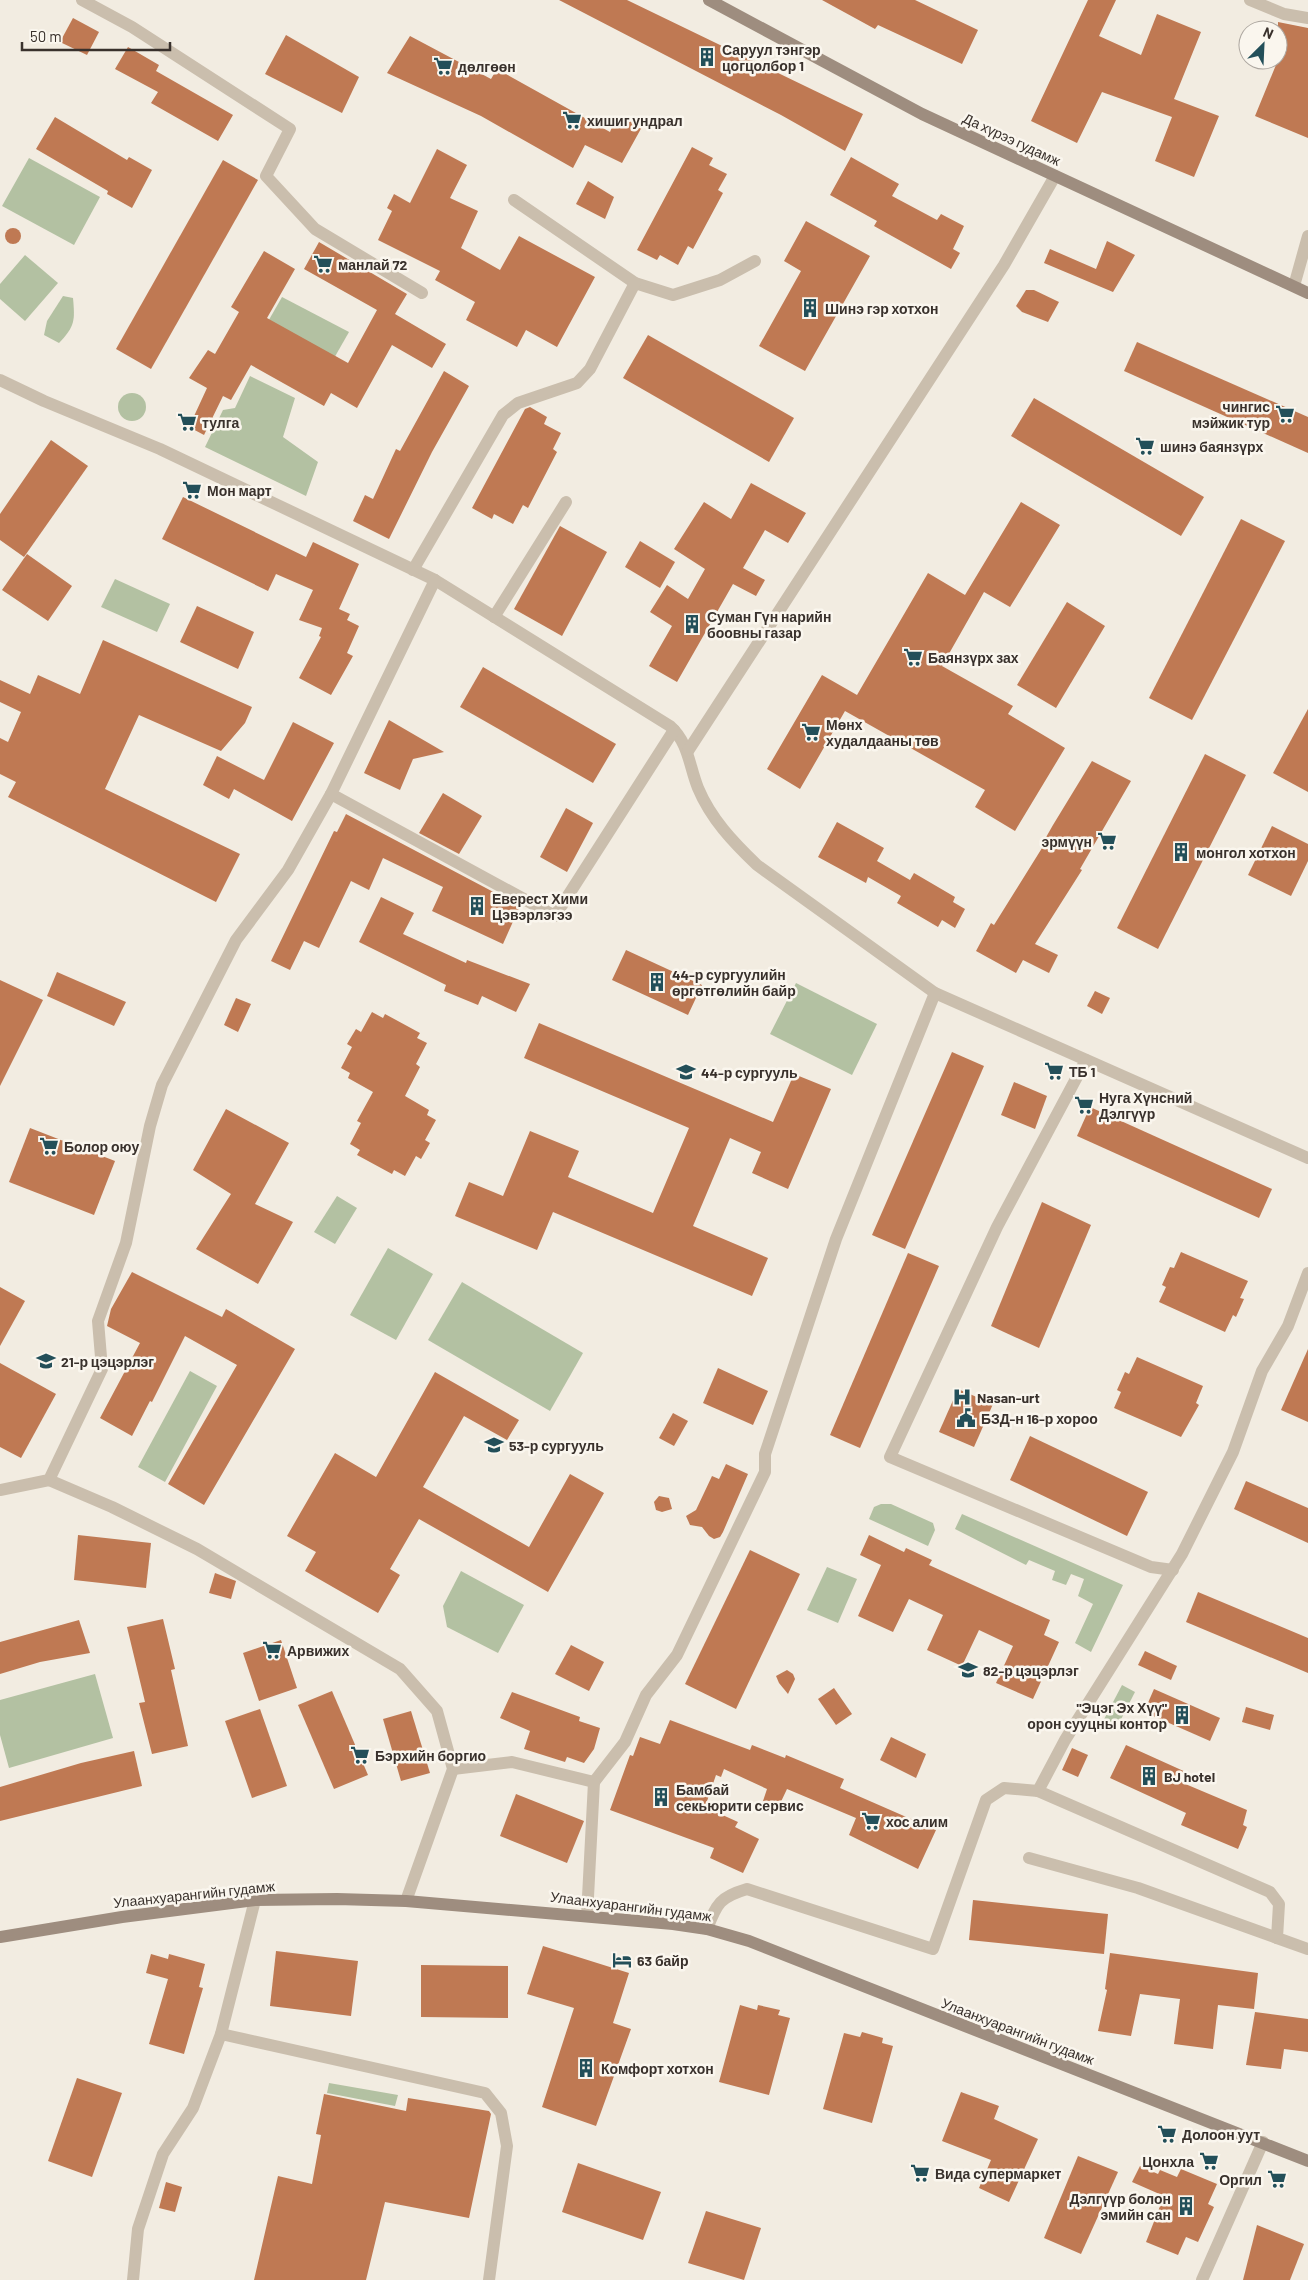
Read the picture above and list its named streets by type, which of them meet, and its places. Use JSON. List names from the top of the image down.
{
  "streets": {
    "main road": ["Да хүрээ гудамж", "Улаанхуарангийн гудамж"]
  },
  "places": {
    "building": [
      "Саруул тэнгэр цогцолбор 1",
      "Шинэ гэр хотхон",
      "Суман Гүн нарийн боовны газар",
      "монгол хотхон",
      "Еверест Хими Цэвэрлэгээ",
      "44-р сургуулийн өргөтгөлийн байр",
      "\"Эцэг Эх Хүү\" орон сууцны контор",
      "BJ hotel",
      "Бамбай секьюрити сервис",
      "Комфорт хотхон",
      "Дэлгүүр болон эмийн сан"
    ],
    "supermarket": [
      "дөлгөөн",
      "хишиг ундрал",
      "манлай 72",
      "чингис мэйжик тур",
      "тулга",
      "шинэ баянзүрх",
      "Мон март",
      "Баянзүрх зах",
      "Мөнх худалдааны төв",
      "эрмүүн",
      "ТБ 1",
      "Нуга Хүнсний Дэлгүүр",
      "Болор оюу",
      "Арвижих",
      "Бэрхийн боргио",
      "хос алим",
      "Долоон уут",
      "Цонхла",
      "Вида супермаркет",
      "Оргил"
    ],
    "school or university": [
      "44-р сургууль",
      "21-р цэцэрлэг",
      "53-р сургууль",
      "82-р цэцэрлэг"
    ],
    "hospital": ["Nasan-urt"],
    "public building": ["БЗД-н 16-р хороо"],
    "hotel": ["63 байр"]
  },
  "scale_bar": "50 m",
  "north": "top right"
}
